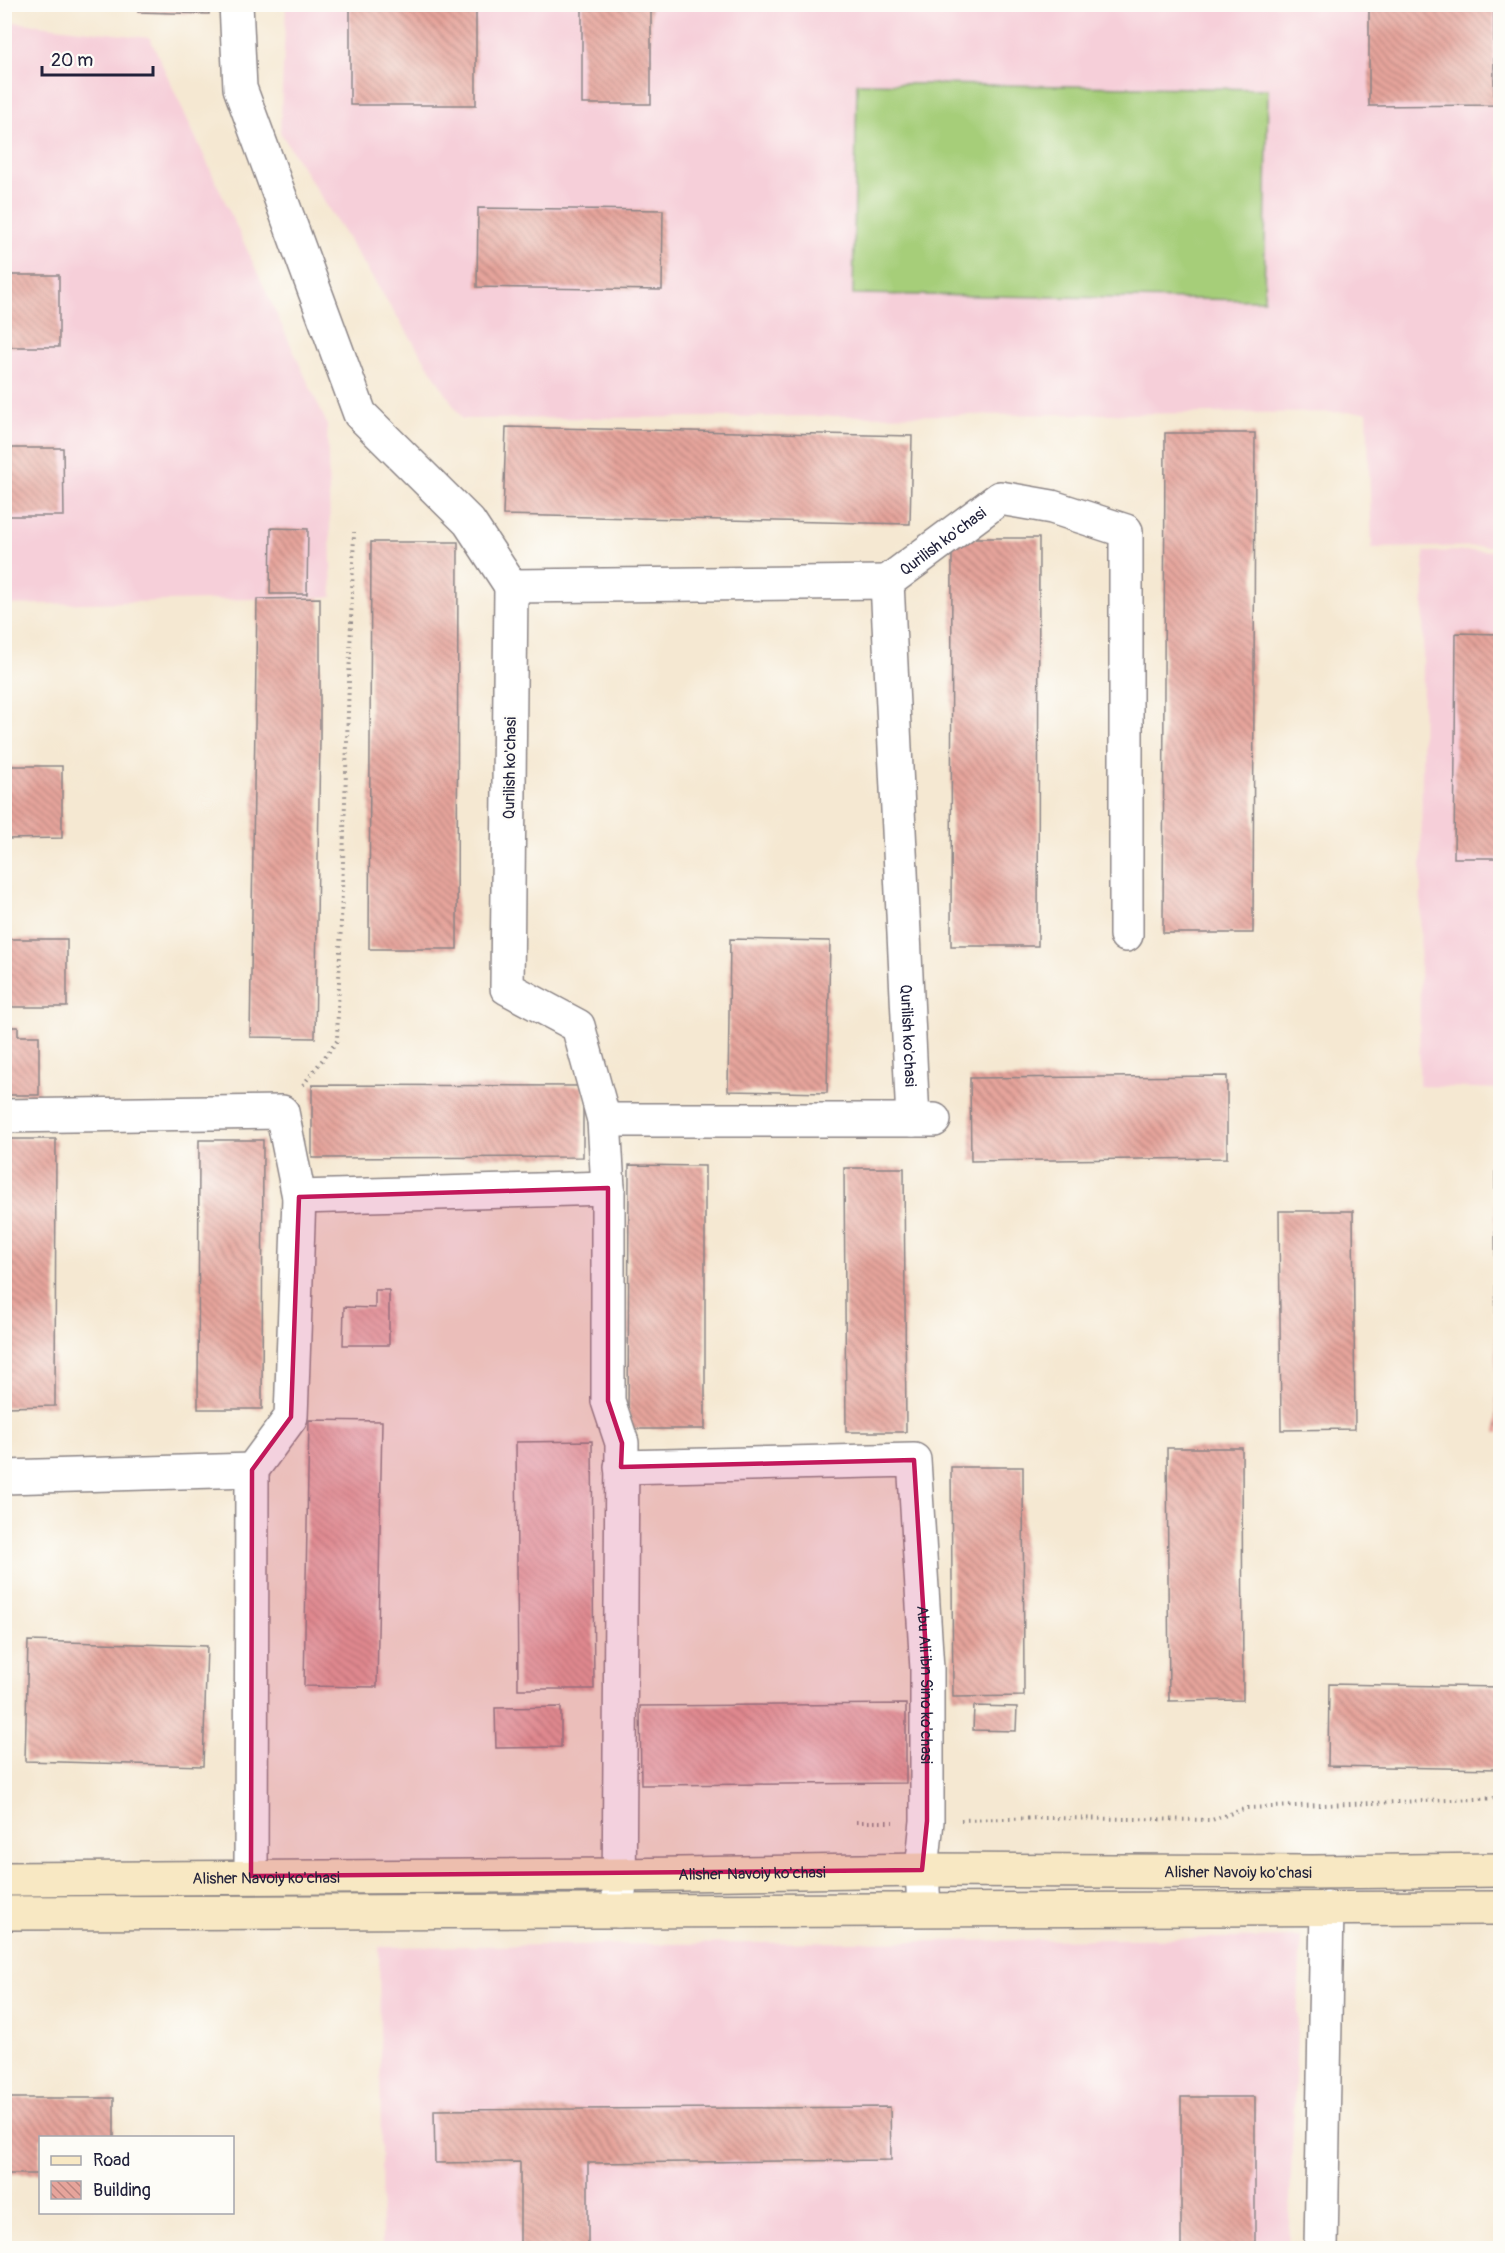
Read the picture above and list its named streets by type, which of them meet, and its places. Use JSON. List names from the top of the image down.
{
  "streets": {
    "main road": ["Alisher Navoiy ko'chasi"],
    "street": ["Qurilish ko'chasi", "Abu Ali ibn Sino ko'chasi"]
  },
  "crossings": [
    ["Abu Ali ibn Sino ko'chasi", "Alisher Navoiy ko'chasi"]
  ],
  "legend": ["Road", "Building"],
  "scale_bar": "20 m"
}
